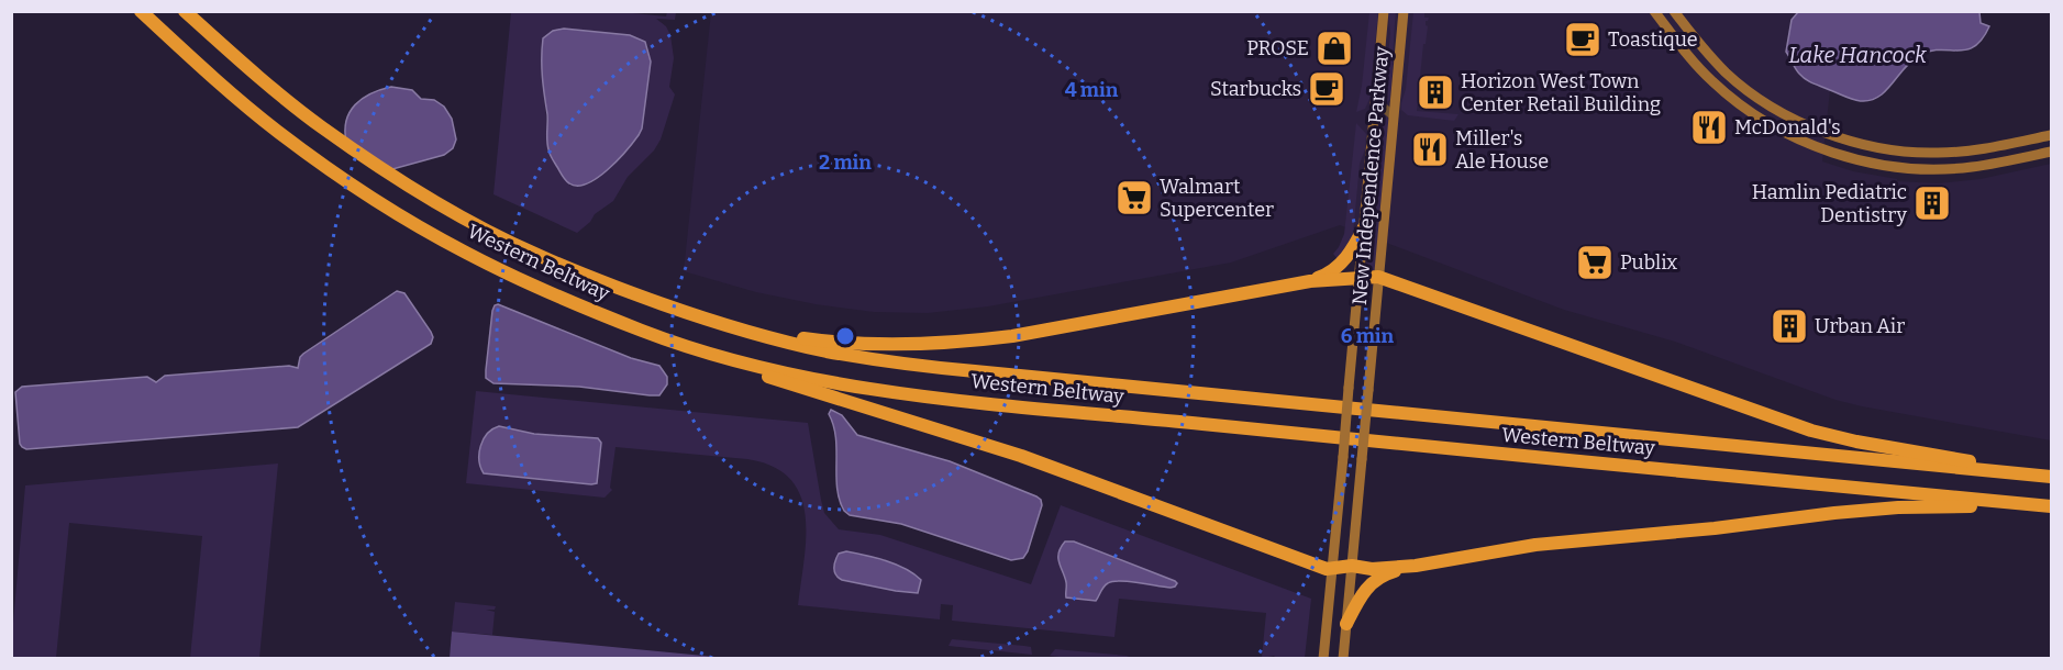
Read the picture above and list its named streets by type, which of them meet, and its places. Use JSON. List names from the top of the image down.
{
  "streets": {
    "highway": ["Western Beltway"],
    "main road": ["New Independence Parkway"]
  },
  "water": ["Lake Hancock"],
  "places": {
    "cafe": ["Toastique", "Starbucks"],
    "shop": ["PROSE"],
    "building": ["Horizon West Town Center Retail Building", "Hamlin Pediatric Dentistry", "Urban Air"],
    "restaurant": ["McDonald's", "Miller's Ale House"],
    "supermarket": ["Walmart Supercenter", "Publix"]
  },
  "rings": ["4 min", "2 min", "6 min"]
}
